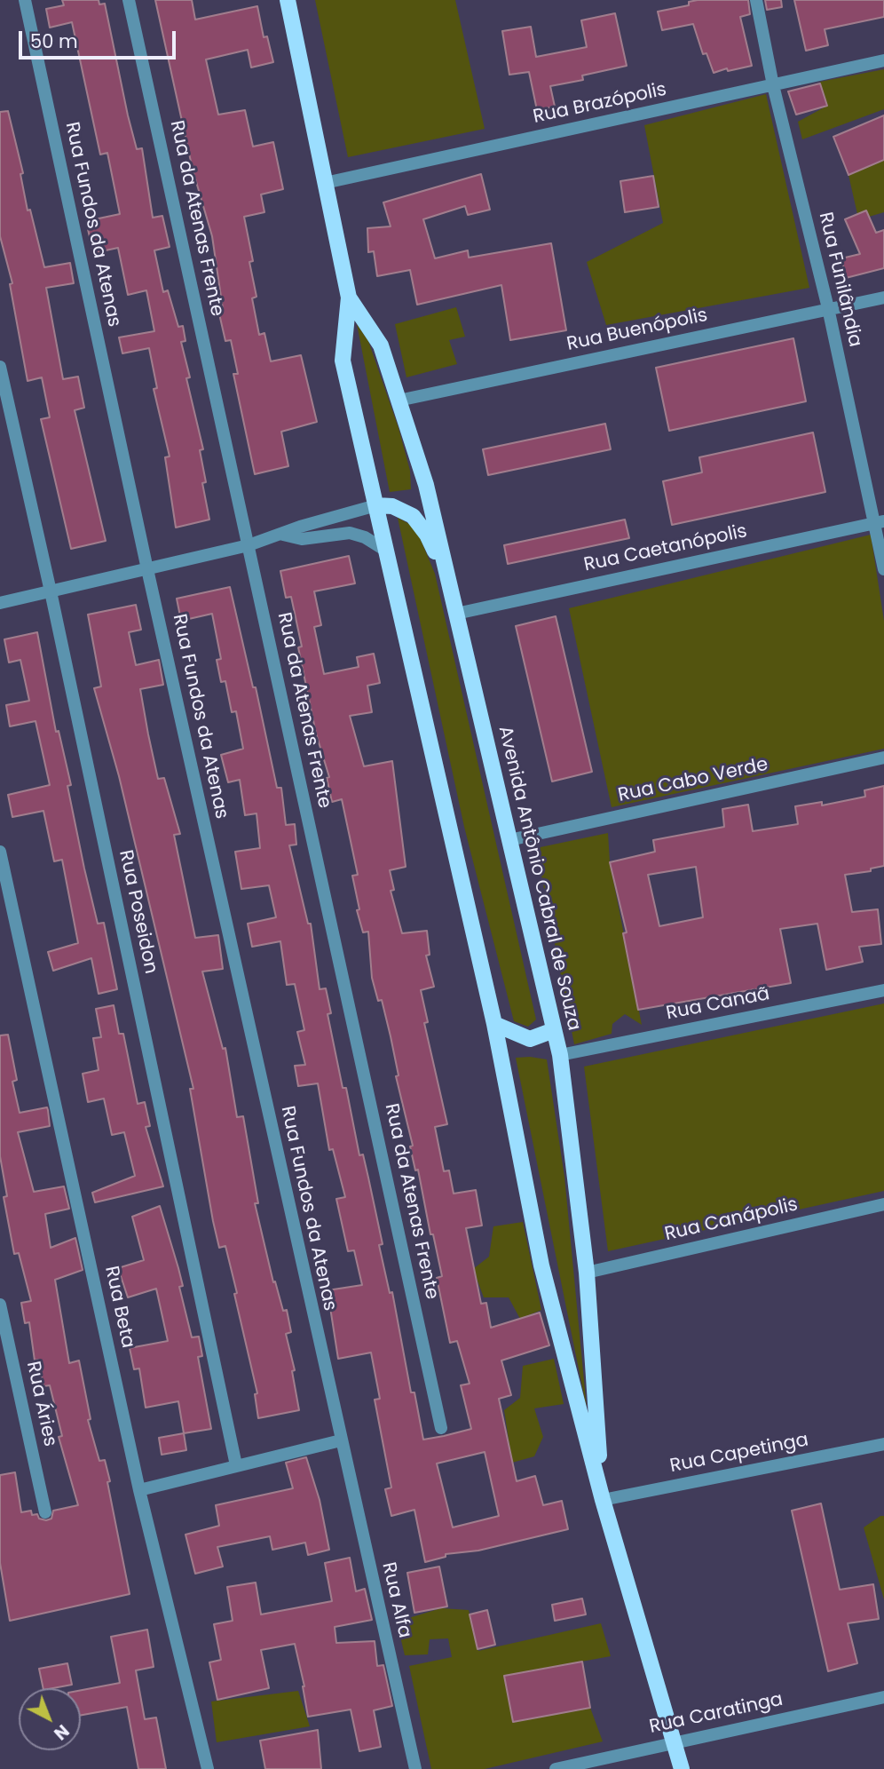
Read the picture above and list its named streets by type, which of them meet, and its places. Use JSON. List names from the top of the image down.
{
  "streets": {
    "main road": ["Avenida Antônio Cabral de Souza"],
    "street": [
      "Rua Brazópolis",
      "Rua da Atenas Frente",
      "Rua Fundos da Atenas",
      "Rua Funilândia",
      "Rua Buenópolis",
      "Rua Caetanópolis",
      "Rua Cabo Verde",
      "Rua Poseidon",
      "Rua Canaã",
      "Rua Canápolis",
      "Rua Beta",
      "Rua Áries",
      "Rua Capetinga",
      "Rua Alfa",
      "Rua Caratinga"
    ]
  },
  "crossings": [
    ["Rua Brazópolis", "Rua Funilândia"],
    ["Rua Brazópolis", "Avenida Antônio Cabral de Souza"],
    ["Rua Fundos da Atenas", "Rua Alfa"],
    ["Rua Funilândia", "Rua Buenópolis"],
    ["Rua Funilândia", "Rua Caetanópolis"],
    ["Rua Buenópolis", "Avenida Antônio Cabral de Souza"],
    ["Rua Caetanópolis", "Avenida Antônio Cabral de Souza"],
    ["Rua Cabo Verde", "Avenida Antônio Cabral de Souza"],
    ["Avenida Antônio Cabral de Souza", "Rua Canaã"],
    ["Avenida Antônio Cabral de Souza", "Rua Canápolis"],
    ["Avenida Antônio Cabral de Souza", "Rua Capetinga"],
    ["Avenida Antônio Cabral de Souza", "Rua Caratinga"]
  ],
  "scale_bar": "50 m",
  "north": "bottom right"
}
